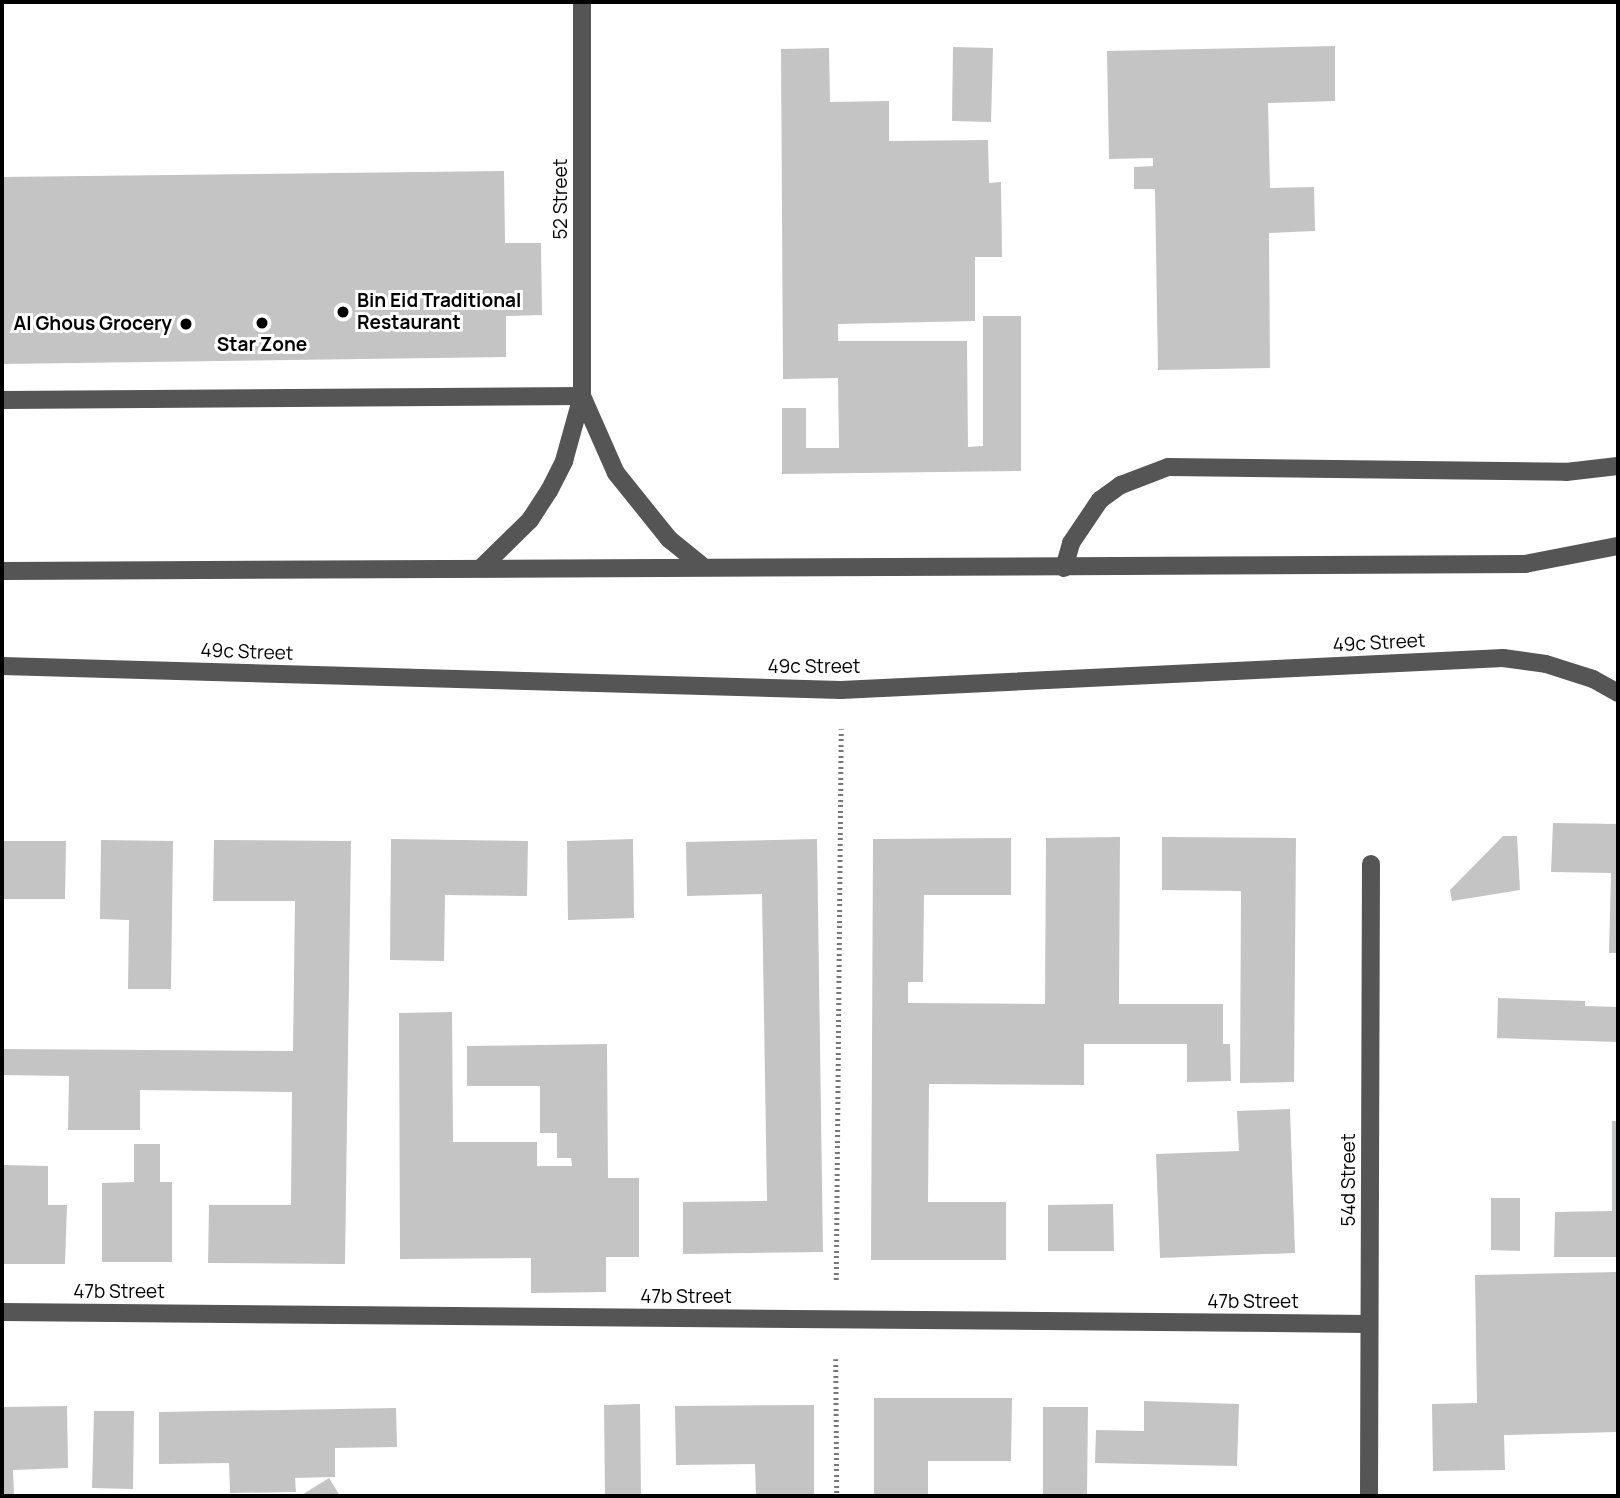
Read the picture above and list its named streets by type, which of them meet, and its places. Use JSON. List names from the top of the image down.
{
  "streets": {
    "street": [
      "52 Street",
      "49c Street",
      "54d Street",
      "47b Street"
    ]
  },
  "crossings": [
    ["54d Street", "47b Street"]
  ],
  "places": ["Bin Eid Traditional Restaurant", "Star Zone", "Al Ghous Grocery"]
}
